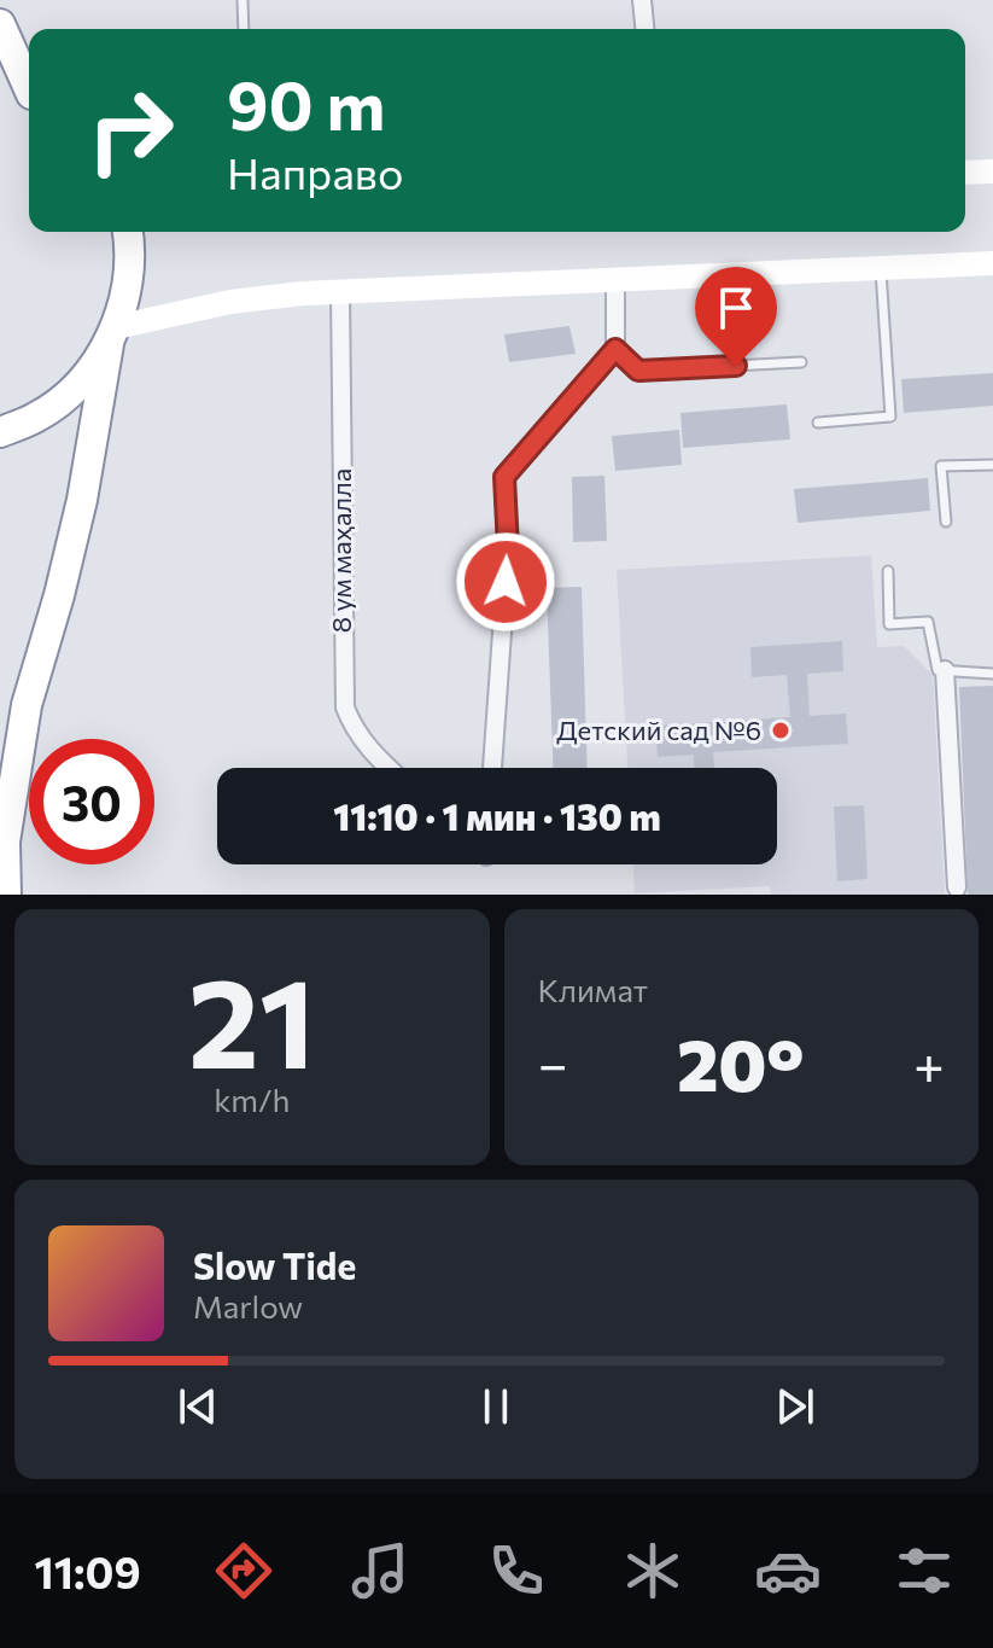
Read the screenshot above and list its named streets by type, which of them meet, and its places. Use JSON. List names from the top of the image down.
{
  "streets": {
    "street": ["8 ум маҳалла"]
  },
  "places": ["Детский сад №6"],
  "page": {
    "turn": ["90 m", "Направо"],
    "limit": "30",
    "trip": "11:10 · 1 мин · 130 m",
    "tile": [
      ["21", "km/h"],
      "Климат"
    ],
    "heat": ["−", "20°", "+"],
    "song": ["Slow Tide", "Marlow"],
    "tabs": "11:09"
  }
}
